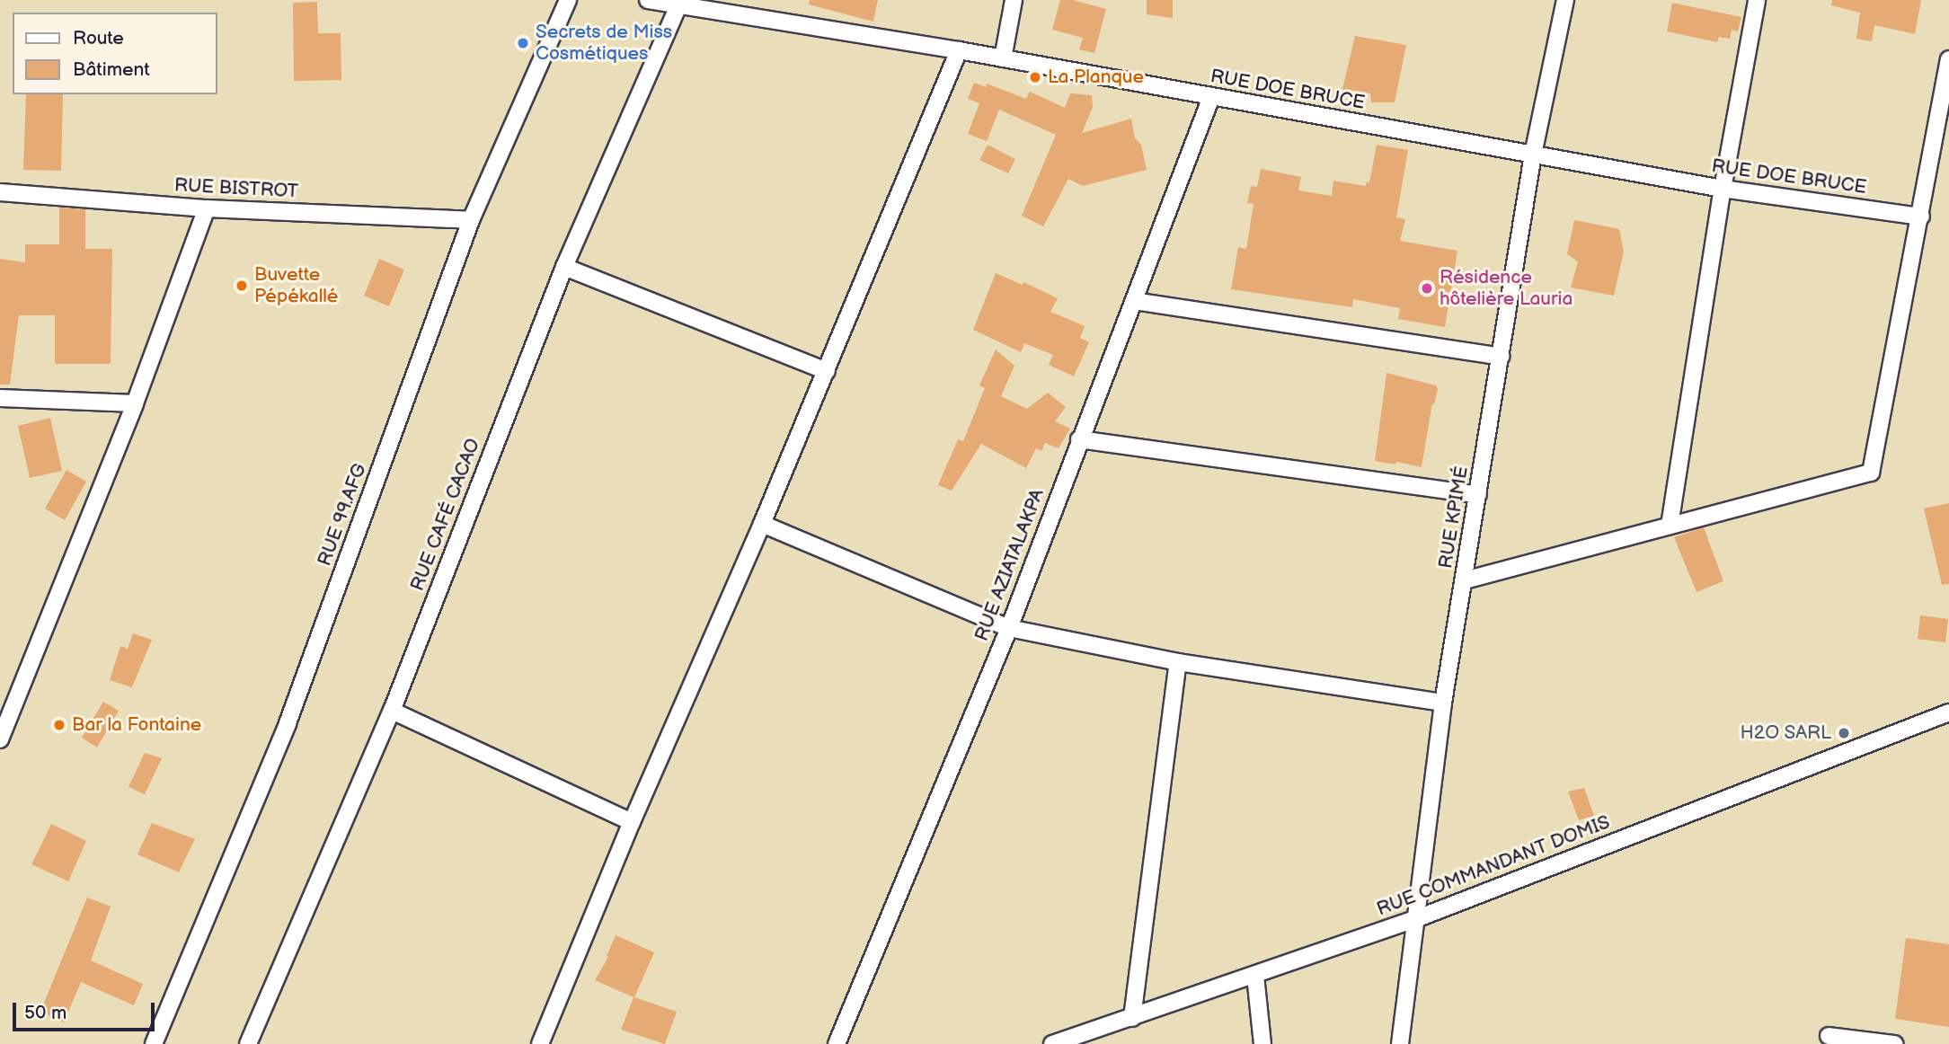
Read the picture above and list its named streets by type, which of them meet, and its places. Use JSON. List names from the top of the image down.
{
  "streets": {
    "street": [
      "RUE DOE BRUCE",
      "RUE BISTROT",
      "RUE 99.AFG",
      "RUE CAFÉ CACAO",
      "RUE KPIMÉ",
      "RUE AZIATALAKPA",
      "RUE COMMANDANT DOMIS"
    ]
  },
  "crossings": [
    ["RUE DOE BRUCE", "RUE CAFÉ CACAO"],
    ["RUE DOE BRUCE", "RUE KPIMÉ"],
    ["RUE DOE BRUCE", "RUE AZIATALAKPA"],
    ["RUE BISTROT", "RUE 99.AFG"],
    ["RUE KPIMÉ", "RUE COMMANDANT DOMIS"]
  ],
  "places": [
    "Secrets de Miss Cosmétiques",
    "La Planque",
    "Buvette Pépékallé",
    "Résidence hôtelière Lauria",
    "Bar la Fontaine",
    "H2O SARL"
  ],
  "legend": ["Route", "Bâtiment"],
  "scale_bar": "50 m"
}
